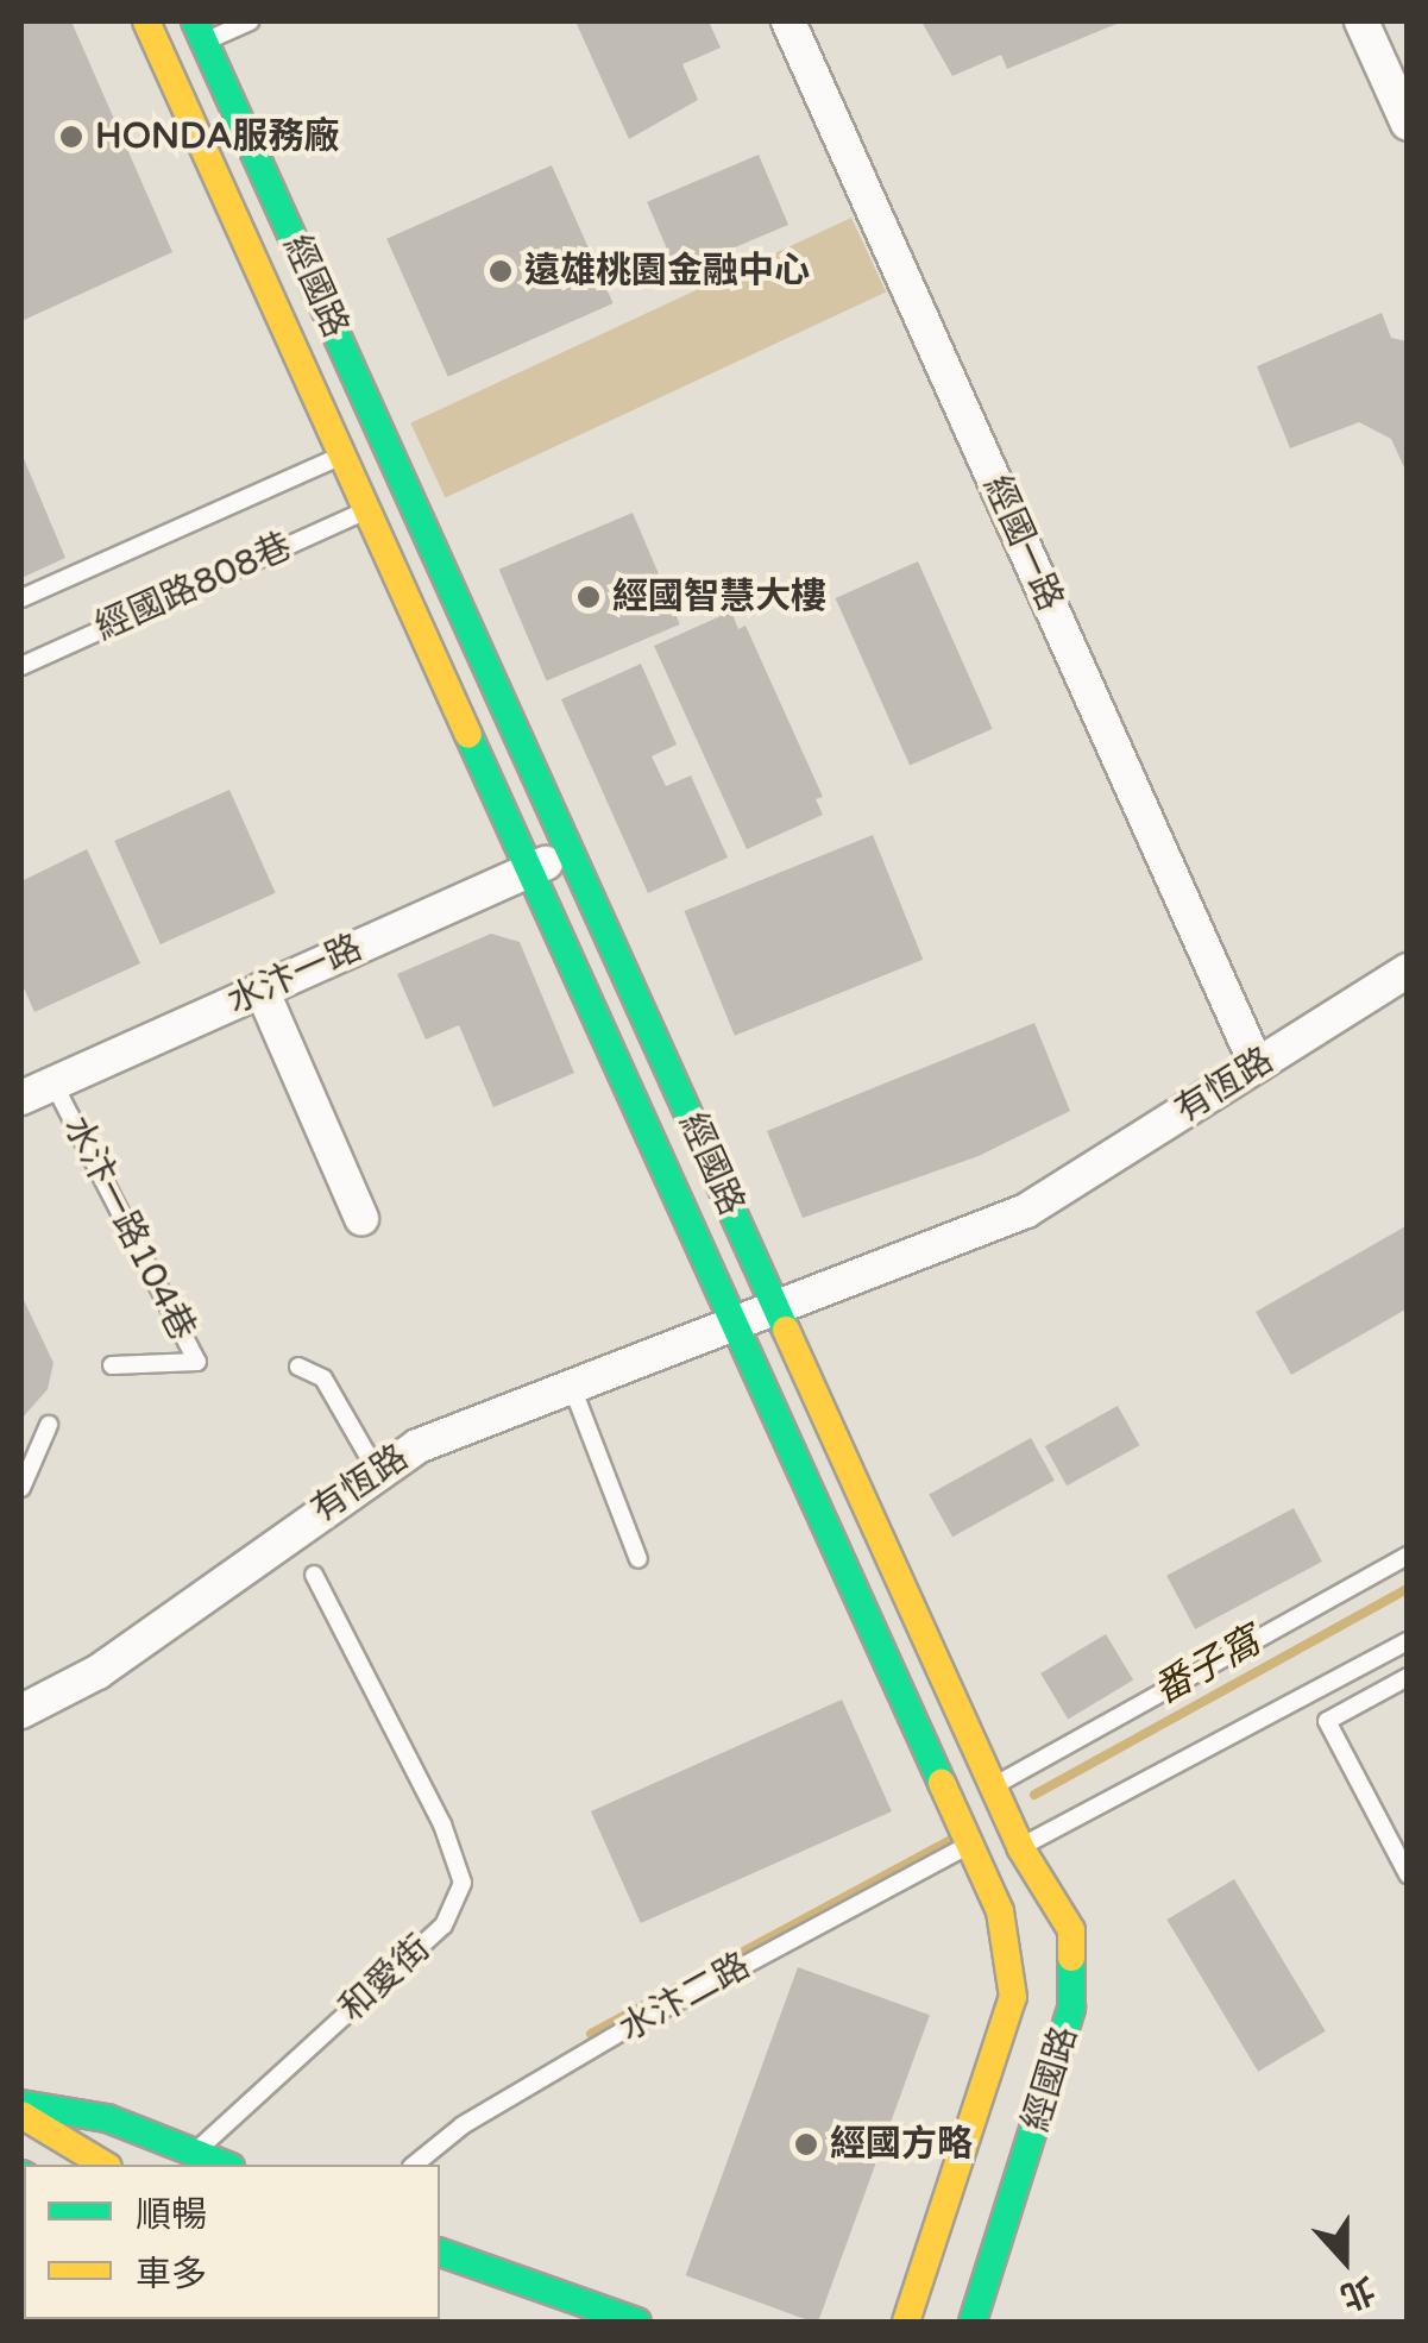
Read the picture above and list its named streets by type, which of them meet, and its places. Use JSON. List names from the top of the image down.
{
  "streets": {
    "street": [
      "經國路",
      "經國一路",
      "水汴一路",
      "有恆路"
    ],
    "lane": [
      "經國路808巷",
      "水汴一路104巷",
      "和愛街",
      "水汴二路"
    ]
  },
  "crossings": [
    ["經國路", "經國路808巷"],
    ["經國路", "水汴一路"],
    ["經國路", "有恆路"],
    ["經國路", "水汴二路"],
    ["經國一路", "有恆路"],
    ["水汴一路", "水汴一路104巷"]
  ],
  "water": ["番子窩"],
  "places": [
    "HONDA服務廠",
    "遠雄桃園金融中心",
    "經國智慧大樓",
    "經國方略"
  ],
  "legend": ["順暢", "車多"],
  "north": "bottom"
}
